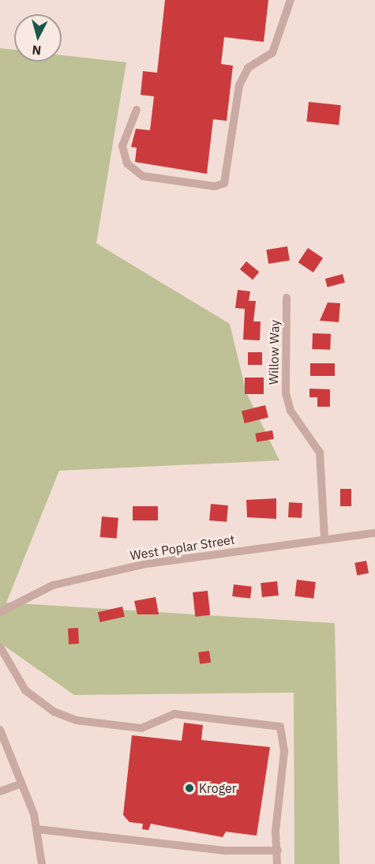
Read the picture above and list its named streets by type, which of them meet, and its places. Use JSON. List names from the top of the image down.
{
  "streets": {
    "street": ["Willow Way", "West Poplar Street"]
  },
  "crossings": [
    ["Willow Way", "West Poplar Street"]
  ],
  "places": ["Kroger"],
  "north": "bottom"
}
